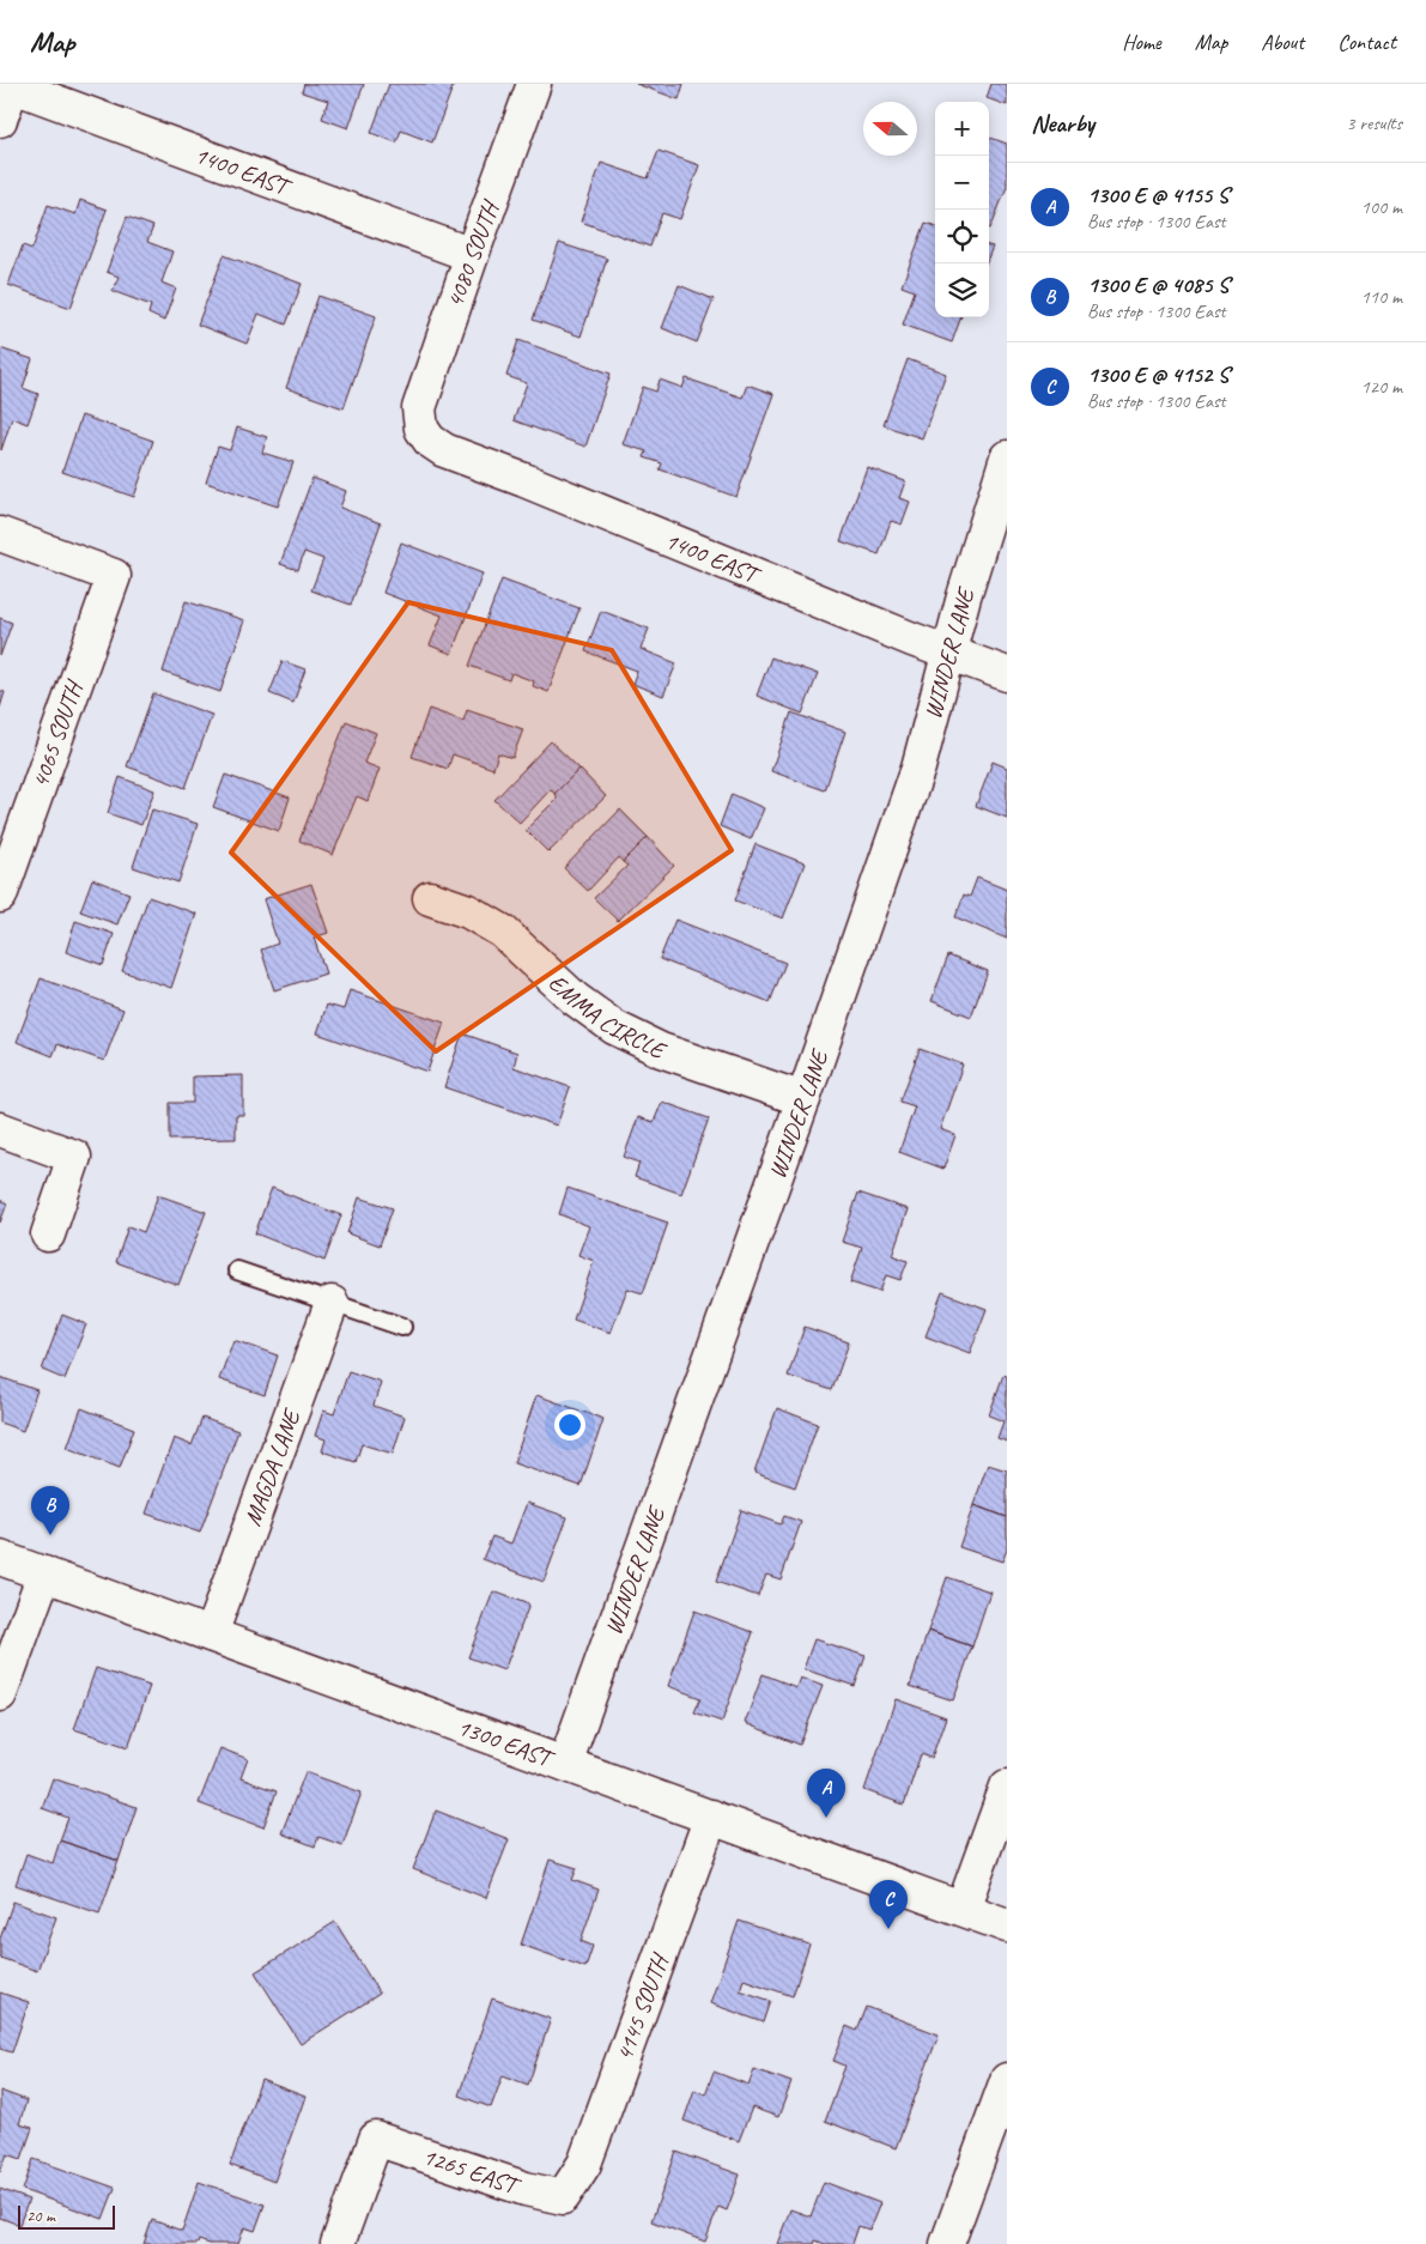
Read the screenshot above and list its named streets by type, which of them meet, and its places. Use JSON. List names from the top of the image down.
{
  "streets": {
    "street": [
      "1400 EAST",
      "4080 SOUTH",
      "WINDER LANE",
      "4065 SOUTH",
      "EMMA CIRCLE",
      "MAGDA LANE",
      "1300 EAST",
      "4145 SOUTH",
      "1265 EAST"
    ]
  },
  "crossings": [
    ["1400 EAST", "4080 SOUTH"],
    ["1400 EAST", "WINDER LANE"],
    ["WINDER LANE", "EMMA CIRCLE"],
    ["WINDER LANE", "1300 EAST"],
    ["MAGDA LANE", "1300 EAST"],
    ["1300 EAST", "4145 SOUTH"],
    ["4145 SOUTH", "1265 EAST"]
  ],
  "scale_bar": "20 m",
  "north": "left",
  "page": {
    "header": "Map",
    "nav": [
      "Home",
      "Map",
      "About",
      "Contact"
    ],
    "heading": ["Nearby", "3 results"],
    "map_buttons": ["+", "−"],
    "list": [
      {
        "mark": "A",
        "name": "1300 E @ 4155 S",
        "note": "Bus stop · 1300 East",
        "value": "100 m"
      },
      {
        "mark": "B",
        "name": "1300 E @ 4085 S",
        "note": "Bus stop · 1300 East",
        "value": "110 m"
      },
      {
        "mark": "C",
        "name": "1300 E @ 4152 S",
        "note": "Bus stop · 1300 East",
        "value": "120 m"
      }
    ],
    "pins": ["B", "A", "C"],
    "scale": "20 m"
  }
}
